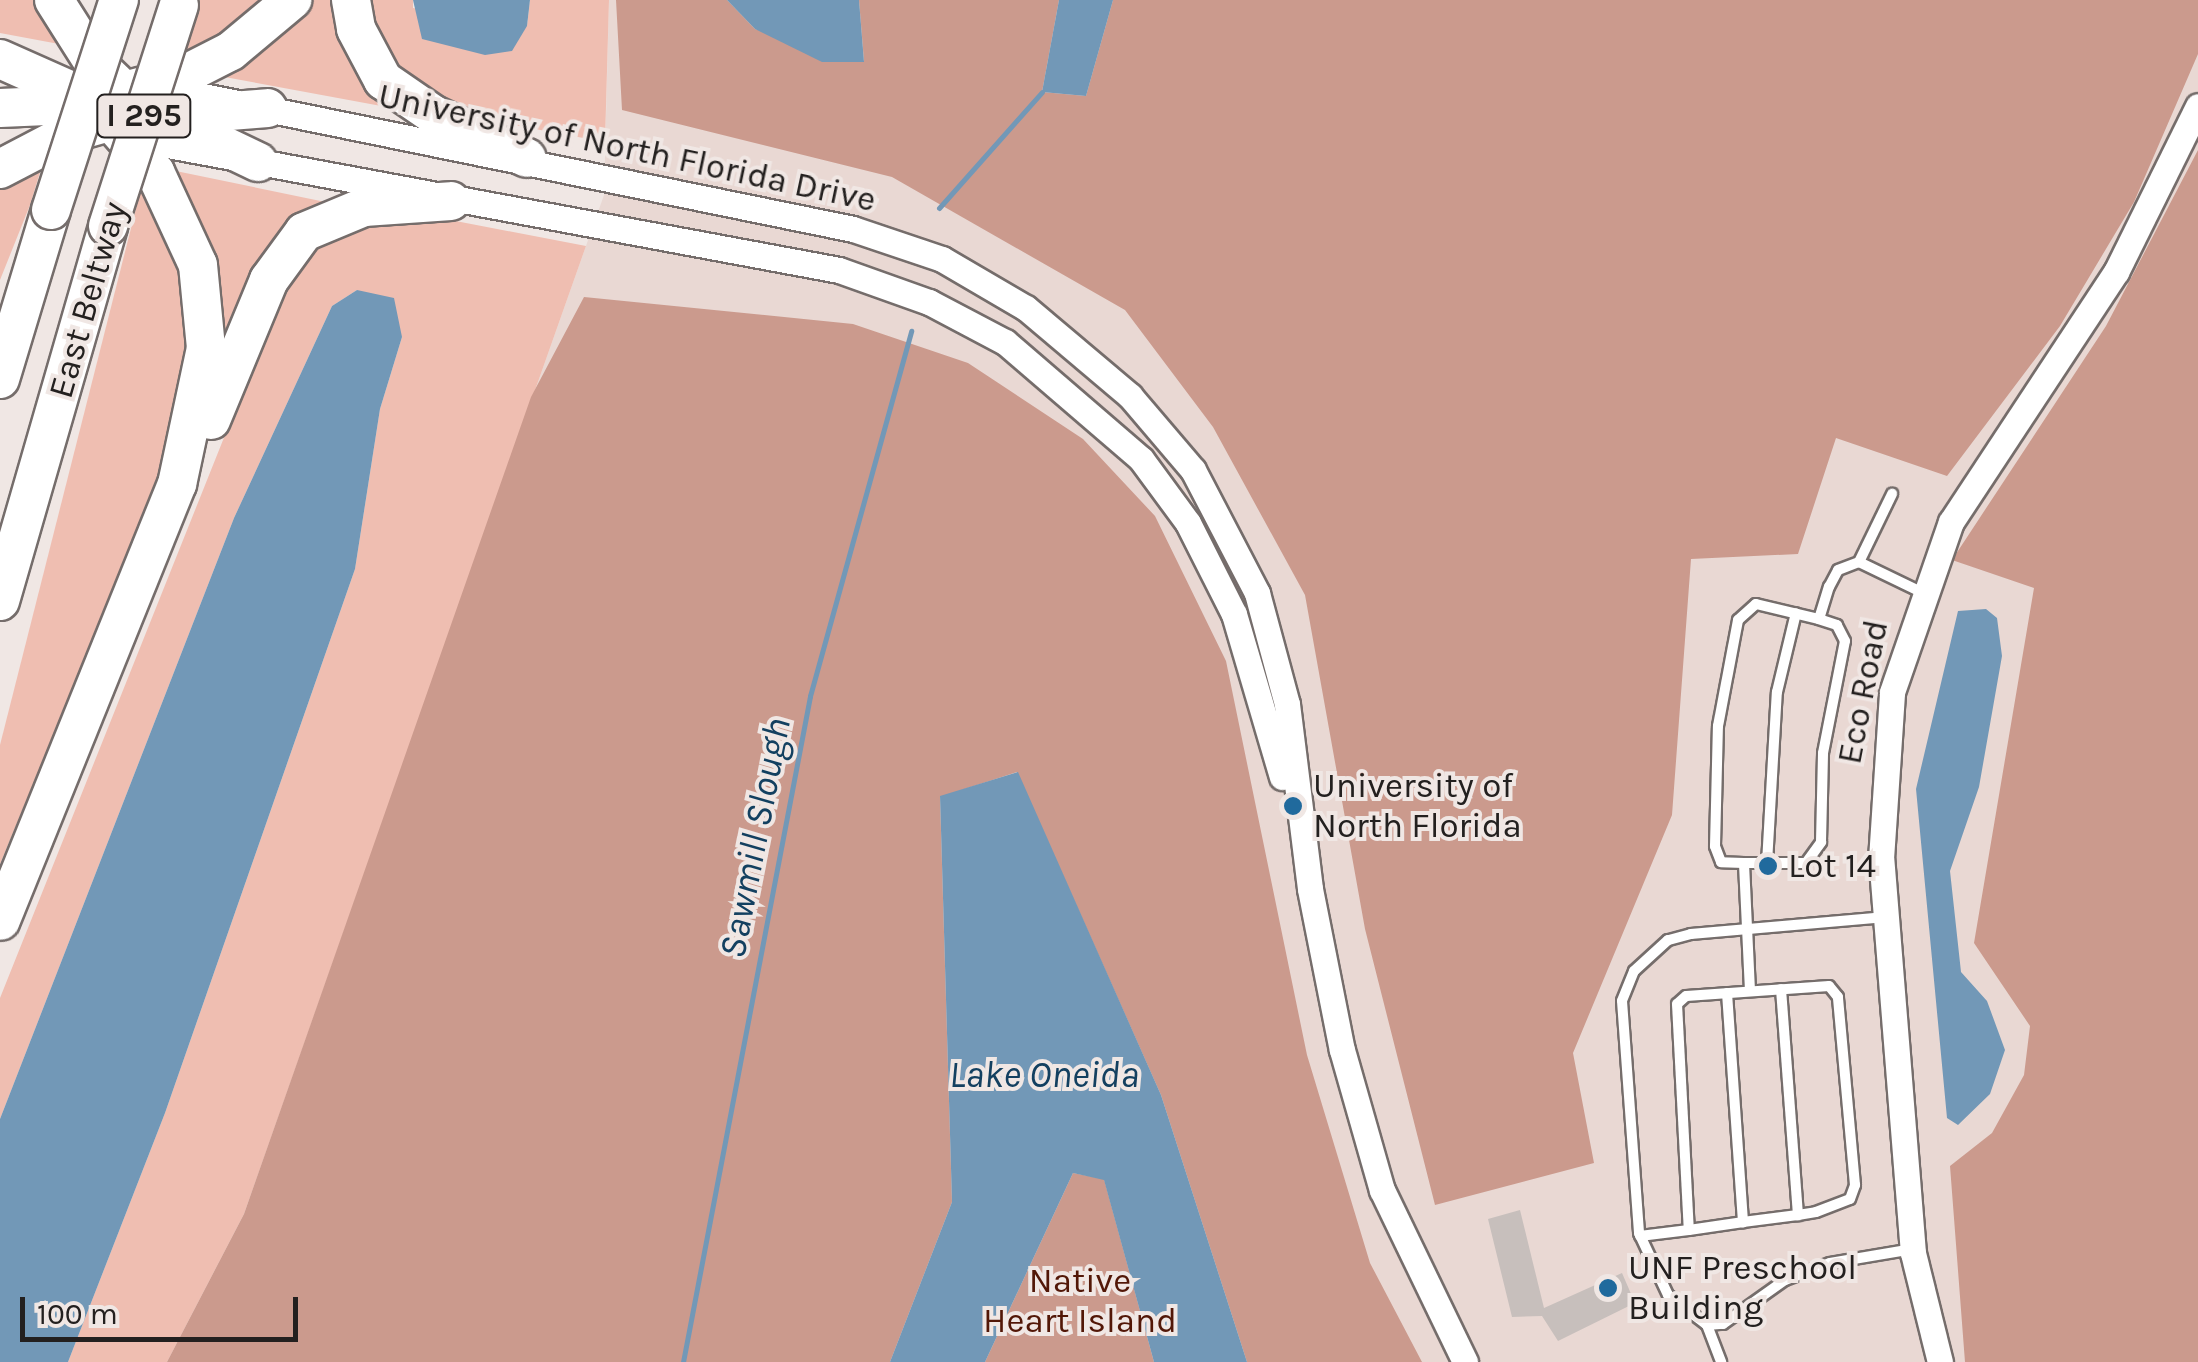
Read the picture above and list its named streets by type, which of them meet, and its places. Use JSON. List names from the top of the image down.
{
  "streets": {
    "highway": ["I 295", "East Beltway"],
    "street": ["University of North Florida Drive", "Eco Road"]
  },
  "water": ["Sawmill Slough", "Lake Oneida"],
  "parks": ["Native Heart Island"],
  "places": ["University of North Florida", "Lot 14", "UNF Preschool Building"],
  "scale_bar": "100 m"
}
